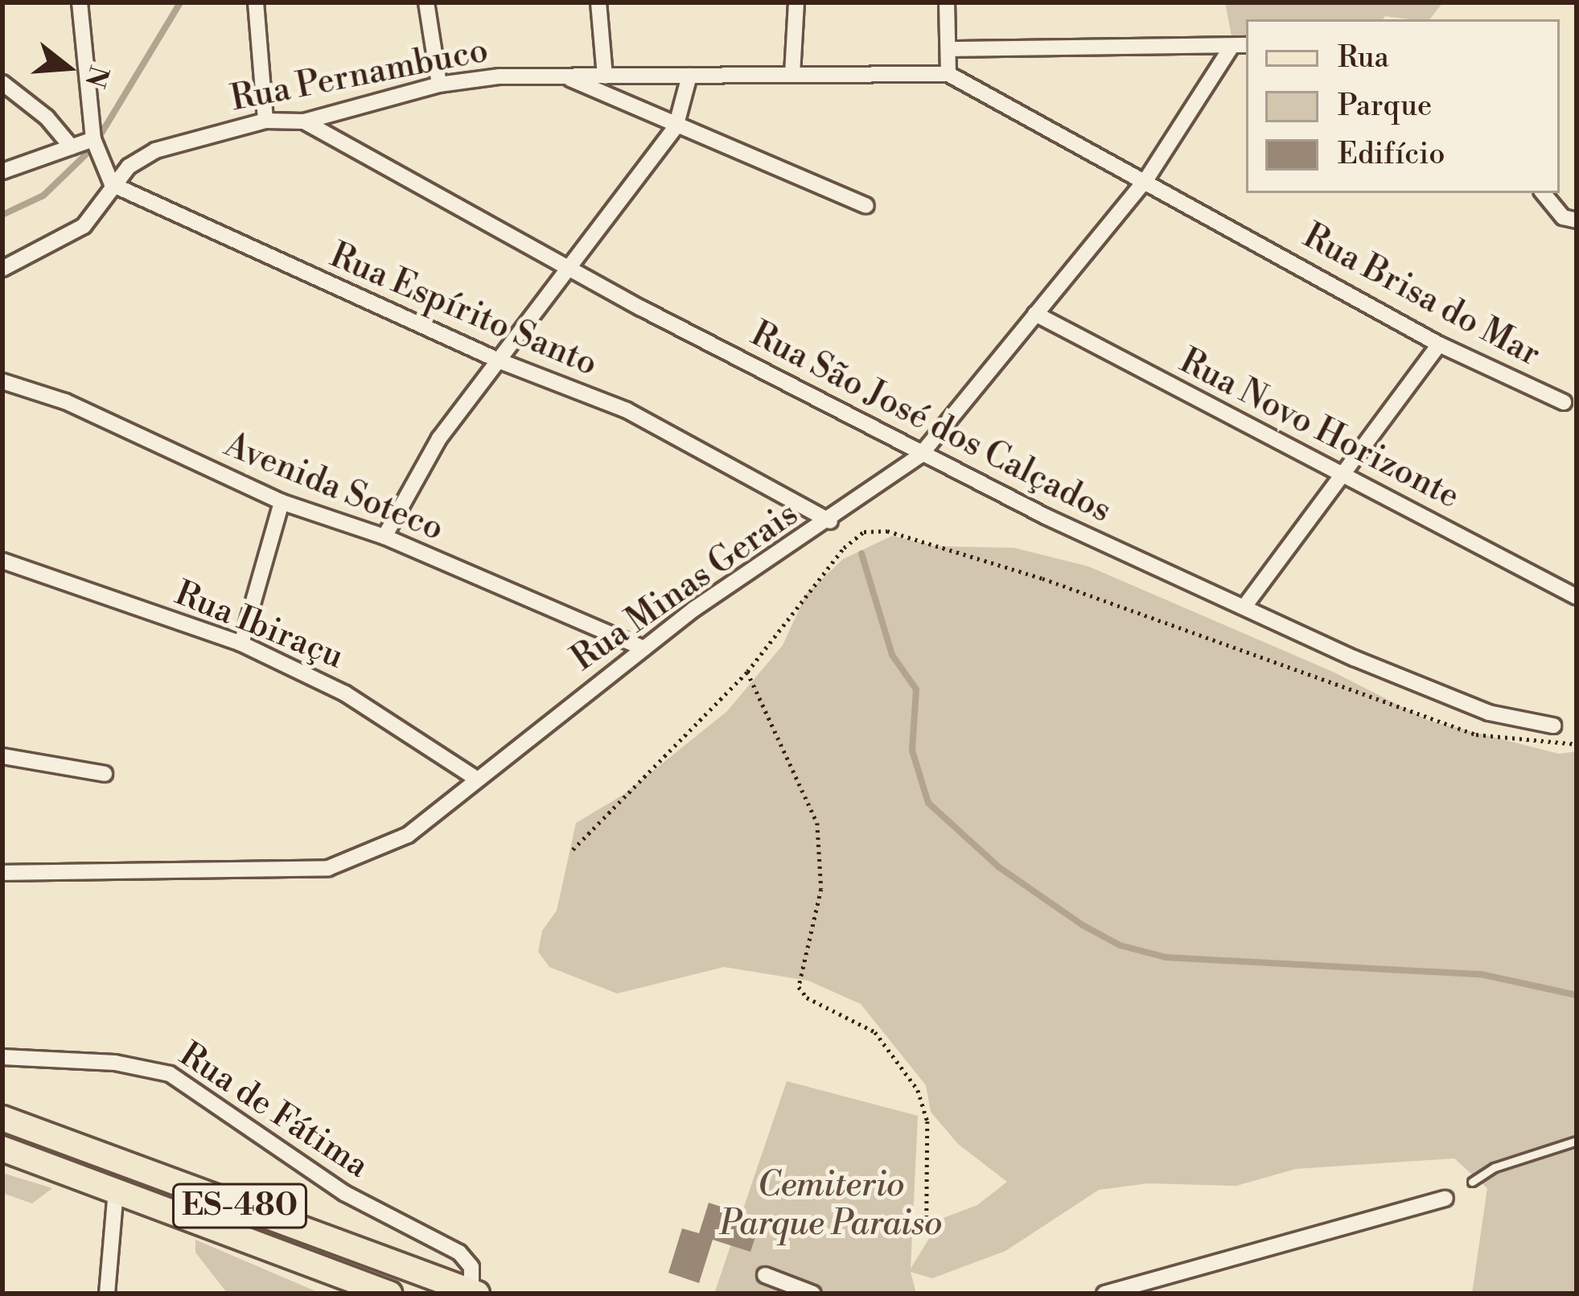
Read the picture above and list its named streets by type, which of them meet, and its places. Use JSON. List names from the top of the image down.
{
  "streets": {
    "main road": ["ES-480"],
    "street": [
      "Rua Pernambuco",
      "Rua Brisa do Mar",
      "Rua Espírito Santo",
      "Rua São José dos Calçados",
      "Rua Novo Horizonte",
      "Avenida Soteco",
      "Rua Minas Gerais",
      "Rua Ibiraçu",
      "Rua de Fátima"
    ]
  },
  "crossings": [
    ["Rua Pernambuco", "Rua Brisa do Mar"],
    ["Rua Pernambuco", "Rua Espírito Santo"],
    ["Rua Pernambuco", "Rua São José dos Calçados"],
    ["Rua Brisa do Mar", "Rua Minas Gerais"],
    ["Rua Espírito Santo", "Rua Minas Gerais"],
    ["Rua São José dos Calçados", "Rua Minas Gerais"],
    ["Rua Novo Horizonte", "Rua Minas Gerais"],
    ["Avenida Soteco", "Rua Minas Gerais"],
    ["Rua Minas Gerais", "Rua Ibiraçu"],
    ["Rua de Fátima", "ES-480"]
  ],
  "parks": ["Cemiterio Parque Paraiso"],
  "legend": ["Rua", "Parque", "Edifício"],
  "north": "right"
}
